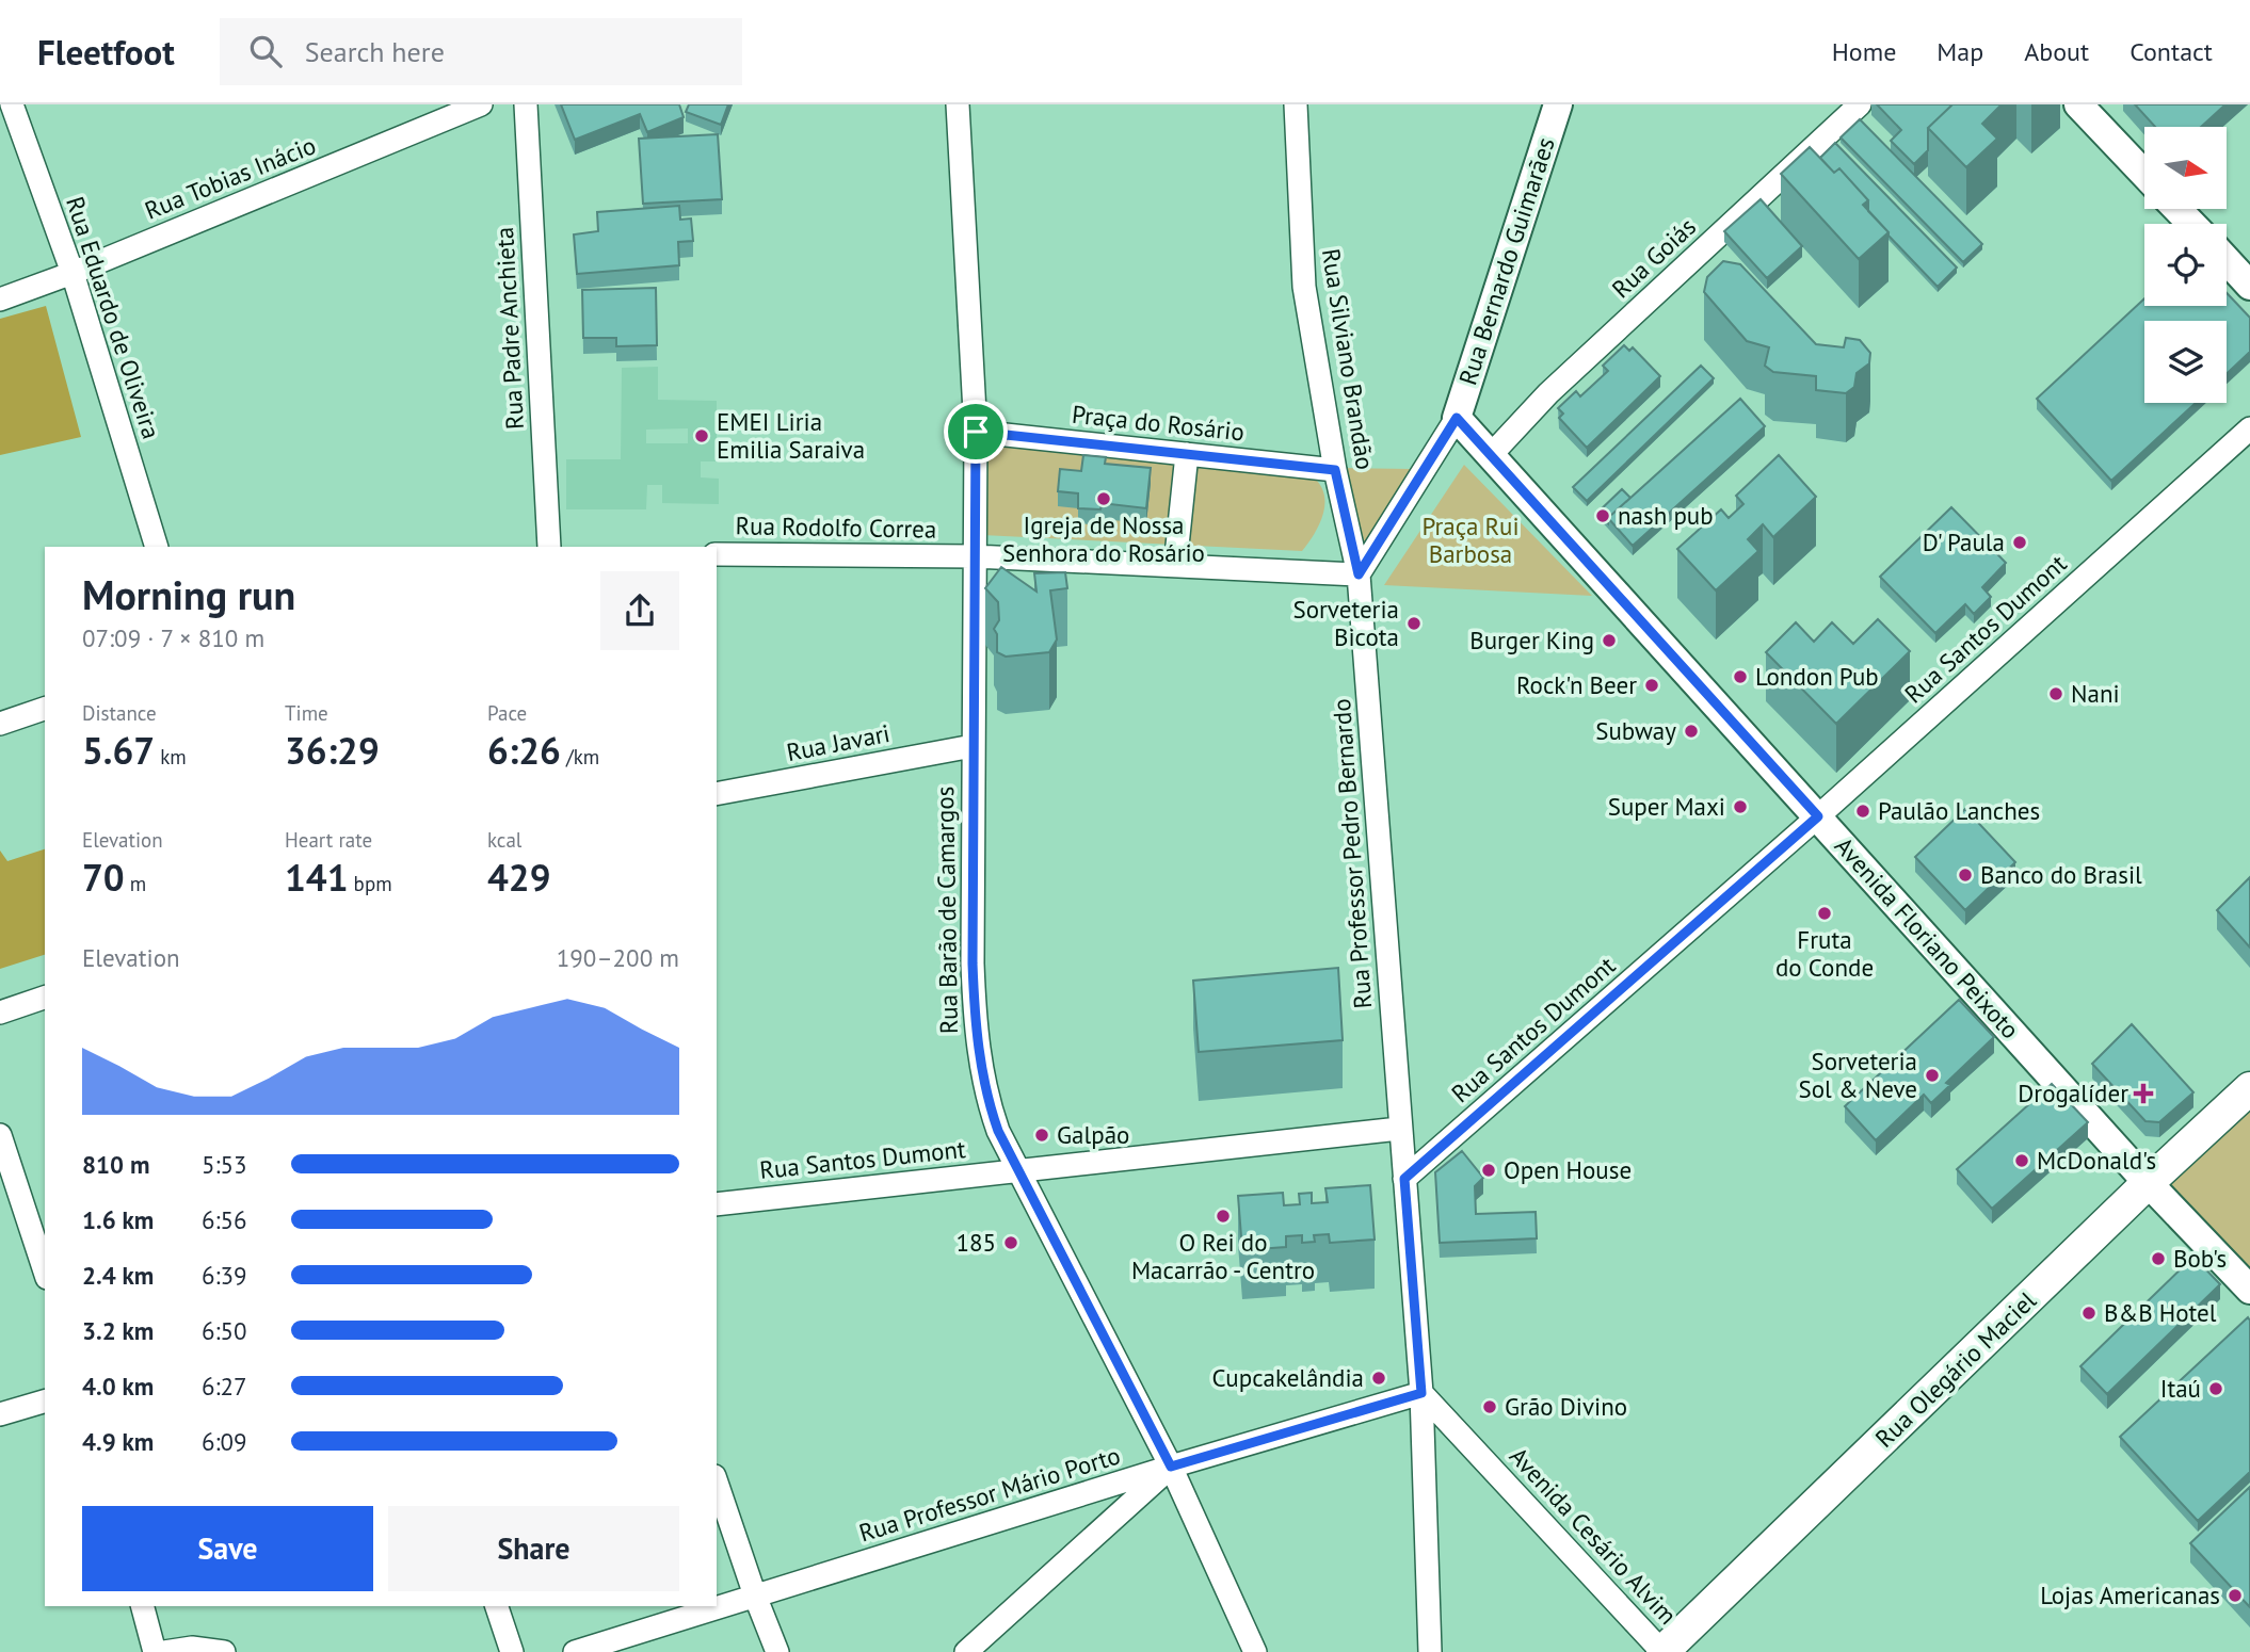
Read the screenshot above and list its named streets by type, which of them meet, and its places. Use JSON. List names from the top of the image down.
{
  "streets": {
    "main road": ["Rua Olegário Maciel"],
    "street": [
      "Rua Tobias Inácio",
      "Rua Goiás",
      "Rua Bernardo Guimarães",
      "Rua Eduardo de Oliveira",
      "Rua Padre Anchieta",
      "Rua Silviano Brandão",
      "Praça do Rosário",
      "Rua Rodolfo Correa",
      "Rua Santos Dumont",
      "Rua Javari",
      "Rua Professor Pedro Bernardo",
      "Rua Barão de Camargos",
      "Avenida Floriano Peixoto",
      "Rua Professor Mário Porto",
      "Avenida Cesário Alvim"
    ]
  },
  "crossings": [
    ["Rua Tobias Inácio", "Rua Eduardo de Oliveira"],
    ["Rua Goiás", "Avenida Floriano Peixoto"],
    ["Rua Bernardo Guimarães", "Avenida Floriano Peixoto"],
    ["Rua Silviano Brandão", "Praça do Rosário"],
    ["Rua Silviano Brandão", "Rua Rodolfo Correa"],
    ["Rua Silviano Brandão", "Rua Professor Pedro Bernardo"],
    ["Praça do Rosário", "Rua Barão de Camargos"],
    ["Rua Rodolfo Correa", "Rua Professor Pedro Bernardo"],
    ["Rua Rodolfo Correa", "Rua Barão de Camargos"],
    ["Rua Santos Dumont", "Rua Professor Pedro Bernardo"],
    ["Rua Santos Dumont", "Rua Barão de Camargos"],
    ["Rua Santos Dumont", "Avenida Floriano Peixoto"],
    ["Rua Javari", "Rua Barão de Camargos"],
    ["Rua Barão de Camargos", "Rua Professor Mário Porto"],
    ["Avenida Floriano Peixoto", "Rua Olegário Maciel"],
    ["Rua Olegário Maciel", "Avenida Cesário Alvim"],
    ["Rua Professor Mário Porto", "Avenida Cesário Alvim"]
  ],
  "parks": ["Praça Rui Barbosa"],
  "places": {
    "other": [
      "EMEI Liria Emilia Saraiva",
      "Igreja de Nossa Senhora do Rosário",
      "nash pub",
      "D' Paula",
      "Sorveteria Bicota",
      "Burger King",
      "London Pub",
      "Rock'n Beer",
      "Nani",
      "Subway",
      "Super Maxi",
      "Paulão Lanches",
      "Banco do Brasil",
      "Fruta do Conde",
      "Sorveteria Sol & Neve",
      "Galpão",
      "McDonald's",
      "Open House",
      "O Rei do Macarrão - Centro",
      "185",
      "Bob's",
      "B&B Hotel",
      "Cupcakelândia",
      "Itaú",
      "Grão Divino",
      "Lojas Americanas"
    ],
    "health": ["Drogalíder"]
  },
  "north": "right",
  "page": {
    "header": "Fleetfoot",
    "search": "Search here",
    "nav": [
      "Home",
      "Map",
      "About",
      "Contact"
    ],
    "heading": ["Morning run", "07:09 · 7 × 810 m"],
    "stats": [
      ["Distance", "5.67 km"],
      ["Time", "36:29"],
      ["Pace", "6:26 /km"],
      ["Elevation", "70 m"],
      ["Heart rate", "141 bpm"],
      ["kcal", "429"]
    ],
    "chart": ["Elevation", "190–200 m"],
    "list": [
      {
        "name": "810 m",
        "note": "5:53"
      },
      {
        "name": "1.6 km",
        "note": "6:56"
      },
      {
        "name": "2.4 km",
        "note": "6:39"
      },
      {
        "name": "3.2 km",
        "note": "6:50"
      },
      {
        "name": "4.0 km",
        "note": "6:27"
      },
      {
        "name": "4.9 km",
        "note": "6:09"
      }
    ],
    "buttons": ["Save", "Share"]
  }
}
